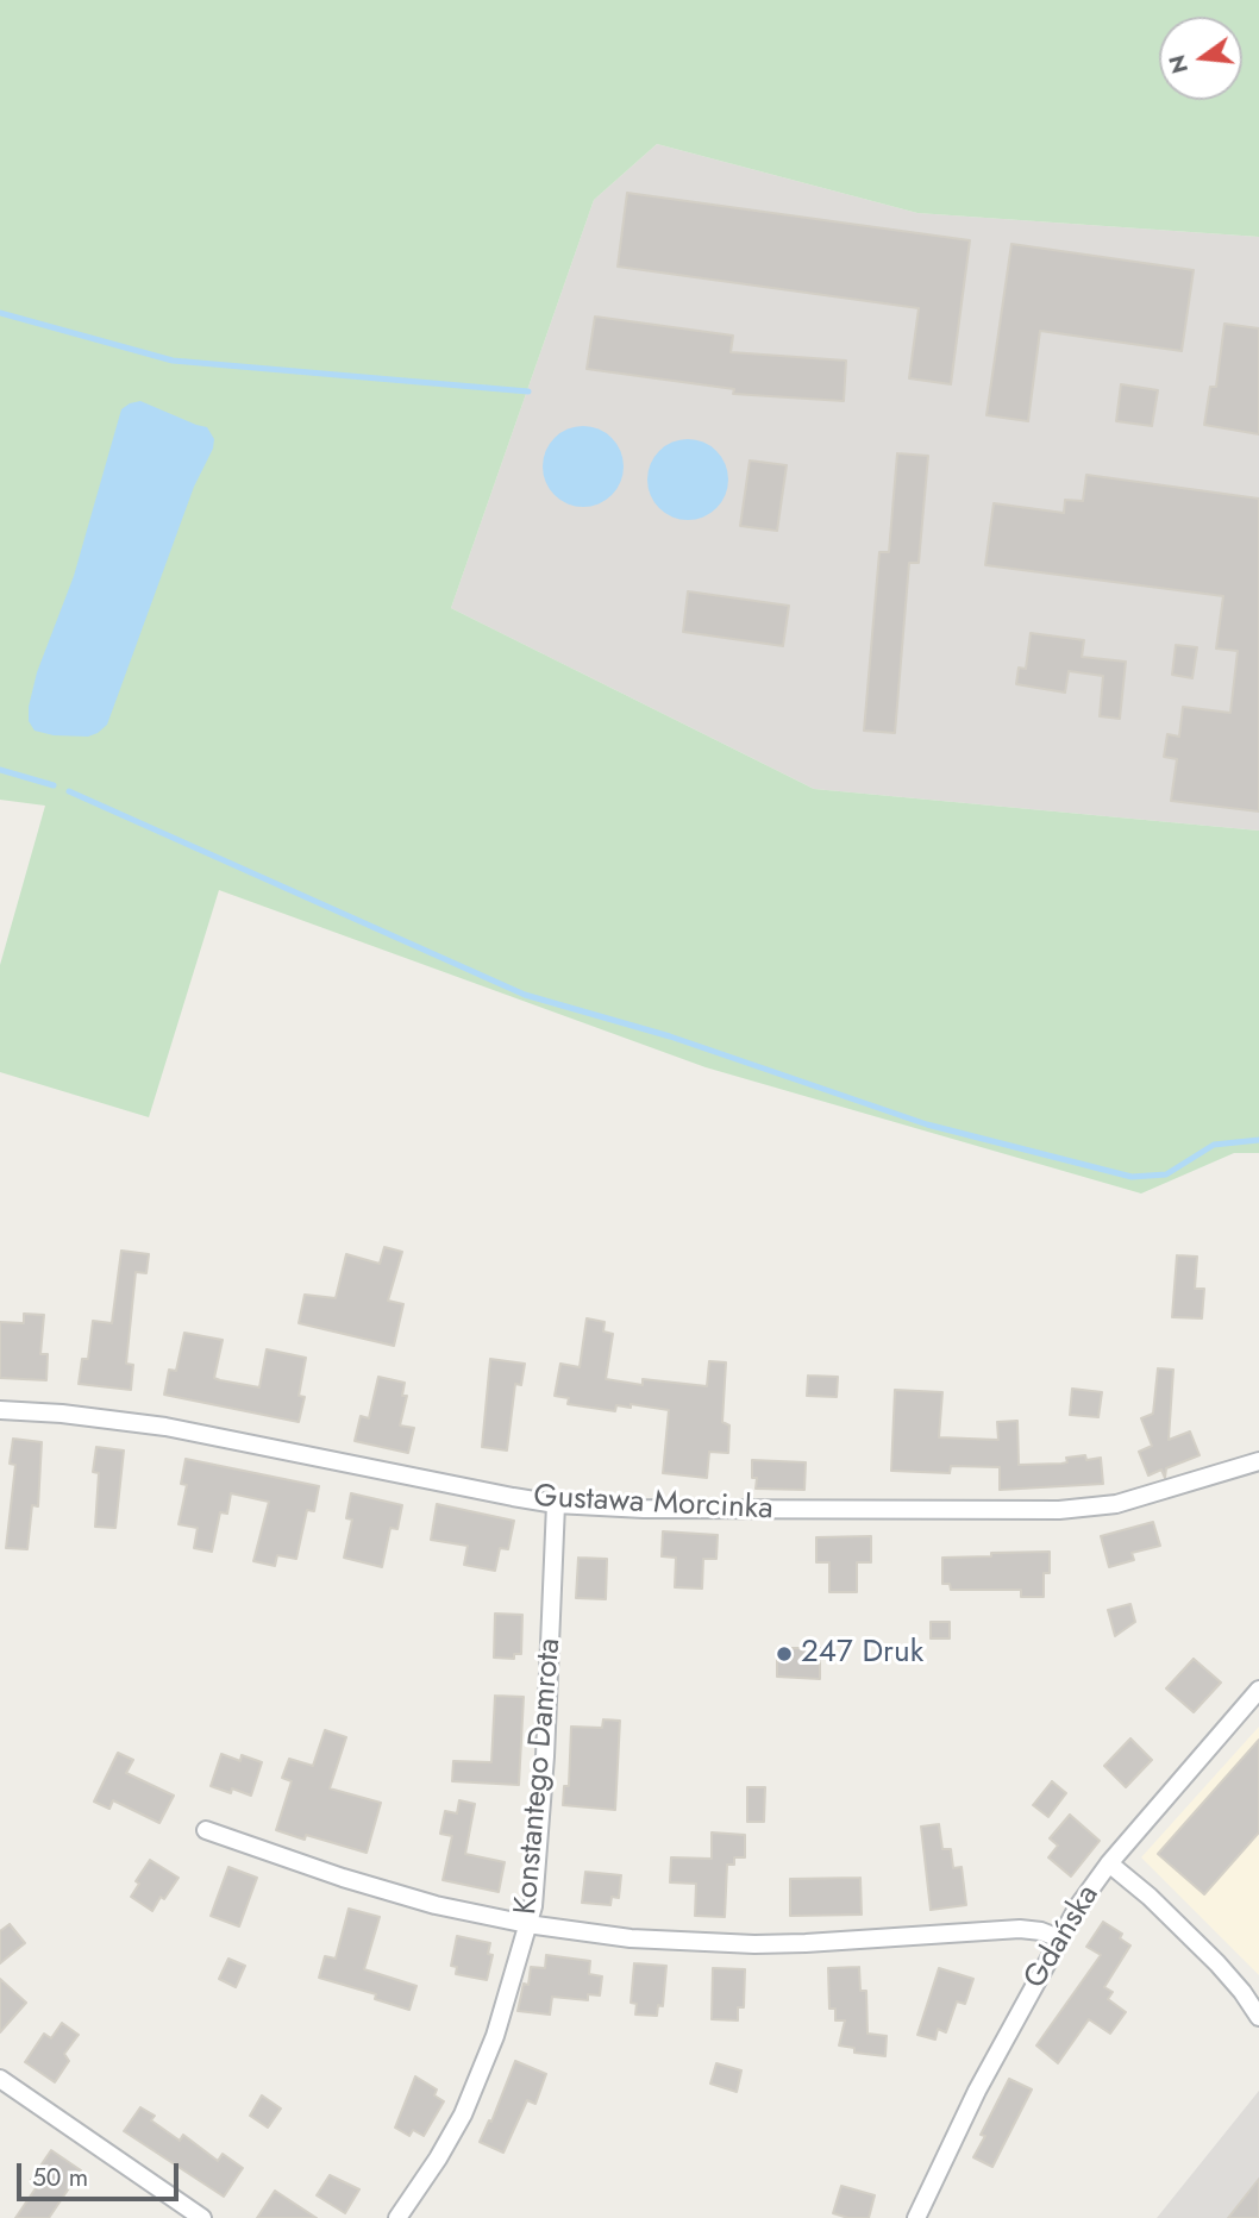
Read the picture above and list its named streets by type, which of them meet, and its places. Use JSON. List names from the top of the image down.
{
  "streets": {
    "street": ["Gustawa Morcinka", "Konstantego Damrota", "Gdańska"]
  },
  "crossings": [
    ["Gustawa Morcinka", "Konstantego Damrota"]
  ],
  "places": ["247 Druk"],
  "scale_bar": "50 m",
  "north": "left"
}
